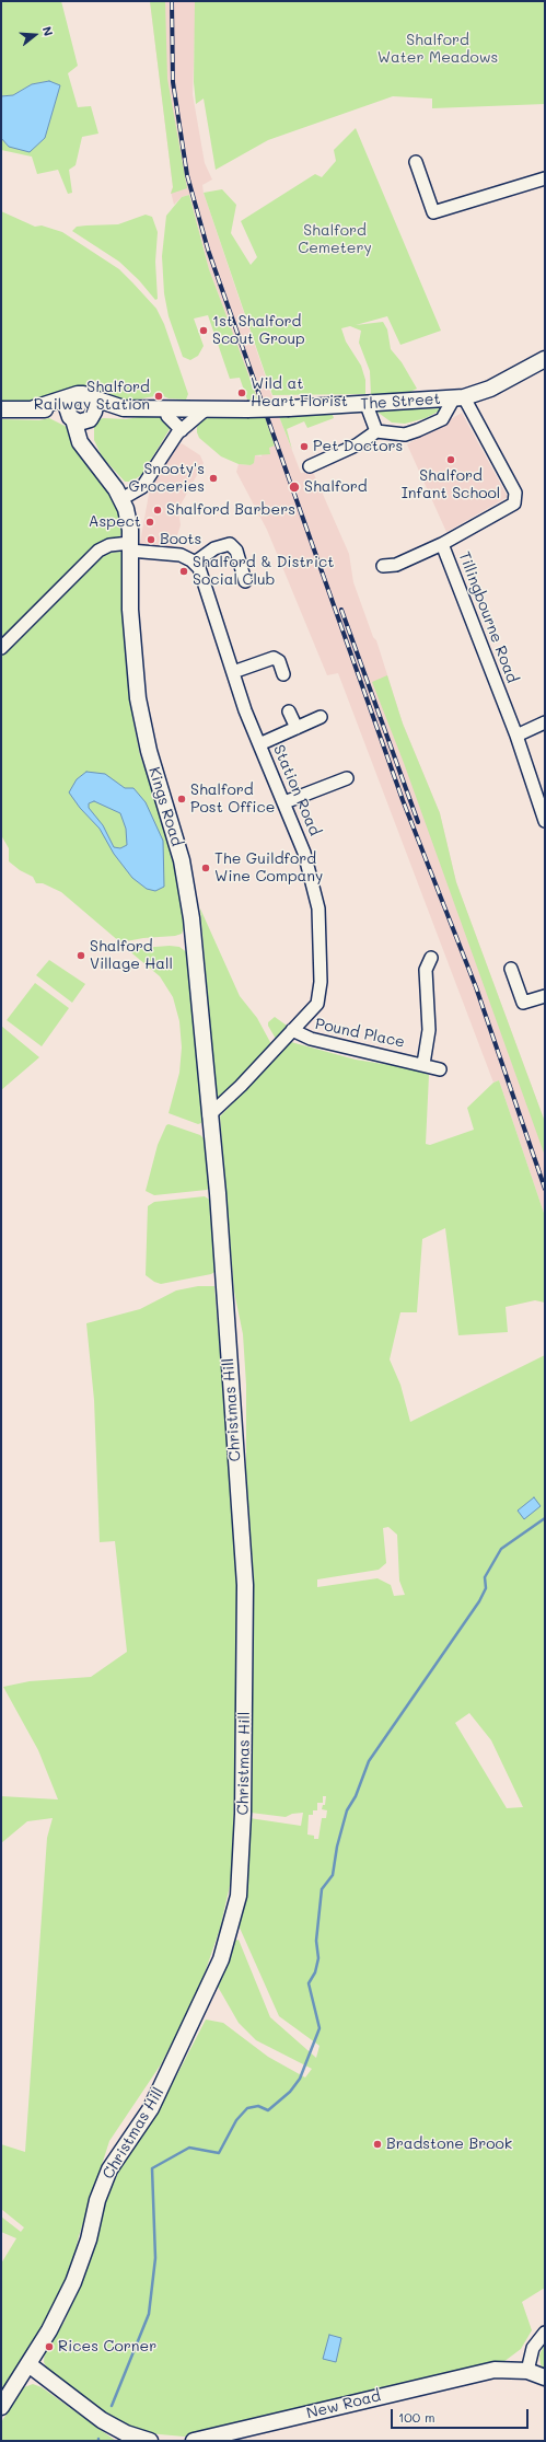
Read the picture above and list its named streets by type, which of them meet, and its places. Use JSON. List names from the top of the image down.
{
  "streets": {
    "main road": [
      "The Street",
      "Kings Road",
      "Christmas Hill",
      "New Road"
    ],
    "street": ["Tillingbourne Road", "Station Road", "Pound Place"]
  },
  "crossings": [
    ["The Street", "Tillingbourne Road"],
    ["Station Road", "Kings Road"],
    ["Station Road", "Pound Place"],
    ["Station Road", "Christmas Hill"],
    ["Kings Road", "Christmas Hill"]
  ],
  "parks": ["Shalford Water Meadows", "Shalford Cemetery"],
  "places": [
    "1st Shalford Scout Group",
    "Wild at Heart Florist",
    "Shalford Railway Station",
    "Pet Doctors",
    "Shalford Infant School",
    "Snooty's Groceries",
    "Shalford",
    "Shalford Barbers",
    "Aspect",
    "Boots",
    "Shalford & District Social Club",
    "Shalford Post Office",
    "The Guildford Wine Company",
    "Shalford Village Hall",
    "Bradstone Brook",
    "Rices Corner"
  ],
  "scale_bar": "100 m",
  "north": "right"
}
